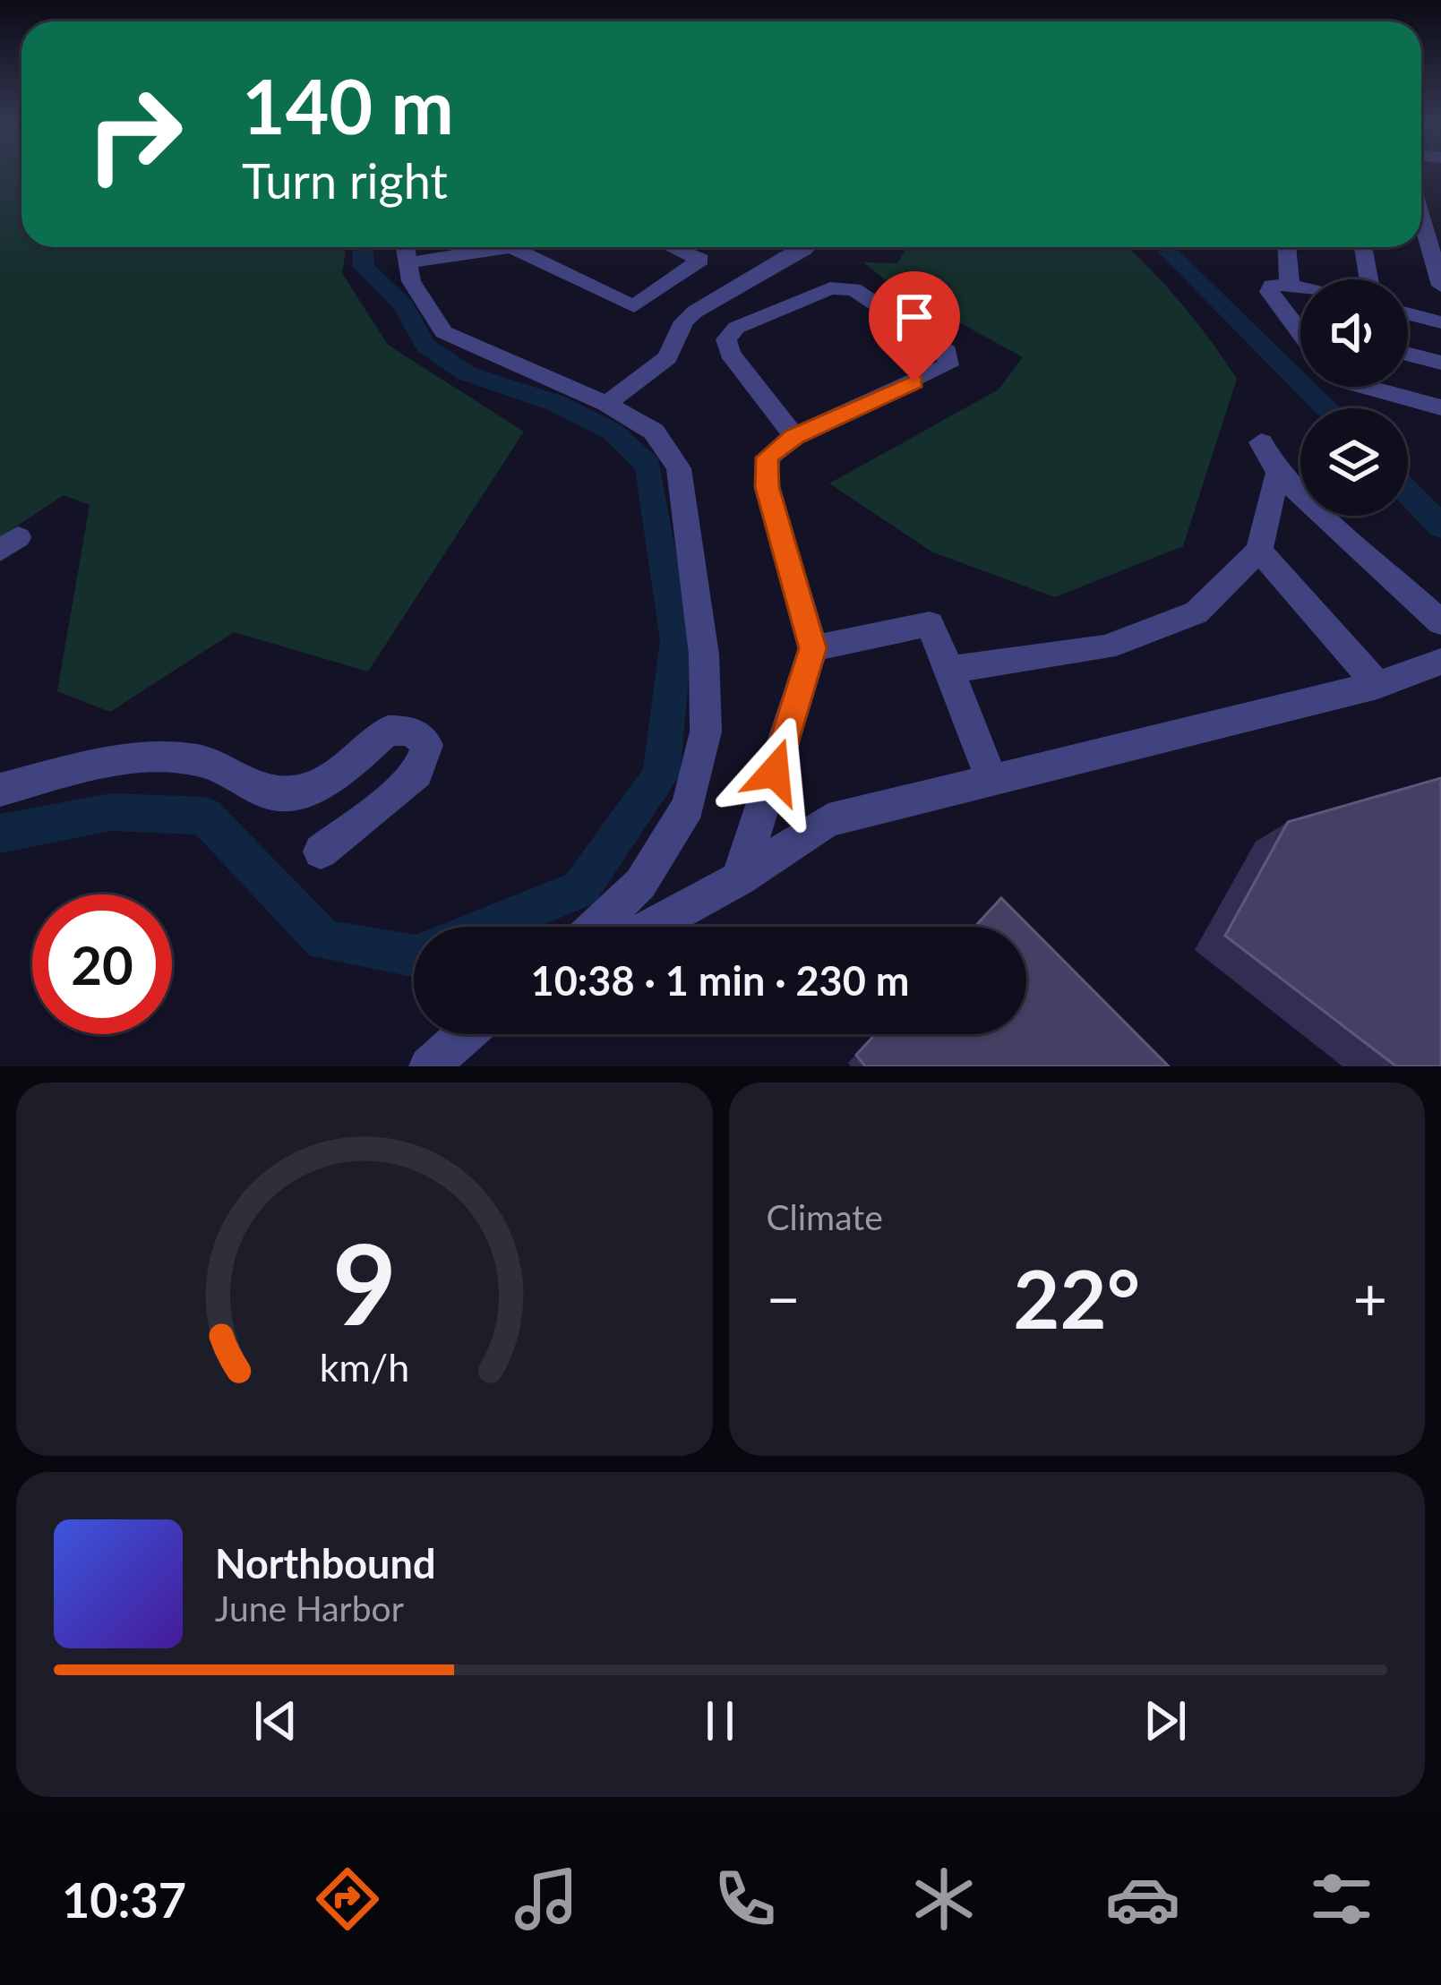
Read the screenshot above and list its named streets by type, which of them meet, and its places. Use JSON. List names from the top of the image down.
{
  "page": {
    "turn": ["140 m", "Turn right"],
    "limit": "20",
    "trip": "10:38 · 1 min · 230 m",
    "tile": "Climate",
    "heat": ["−", "22°", "+"],
    "song": ["Northbound", "June Harbor"],
    "tabs": "10:37",
    "gauge": ["9", "km/h"]
  }
}
